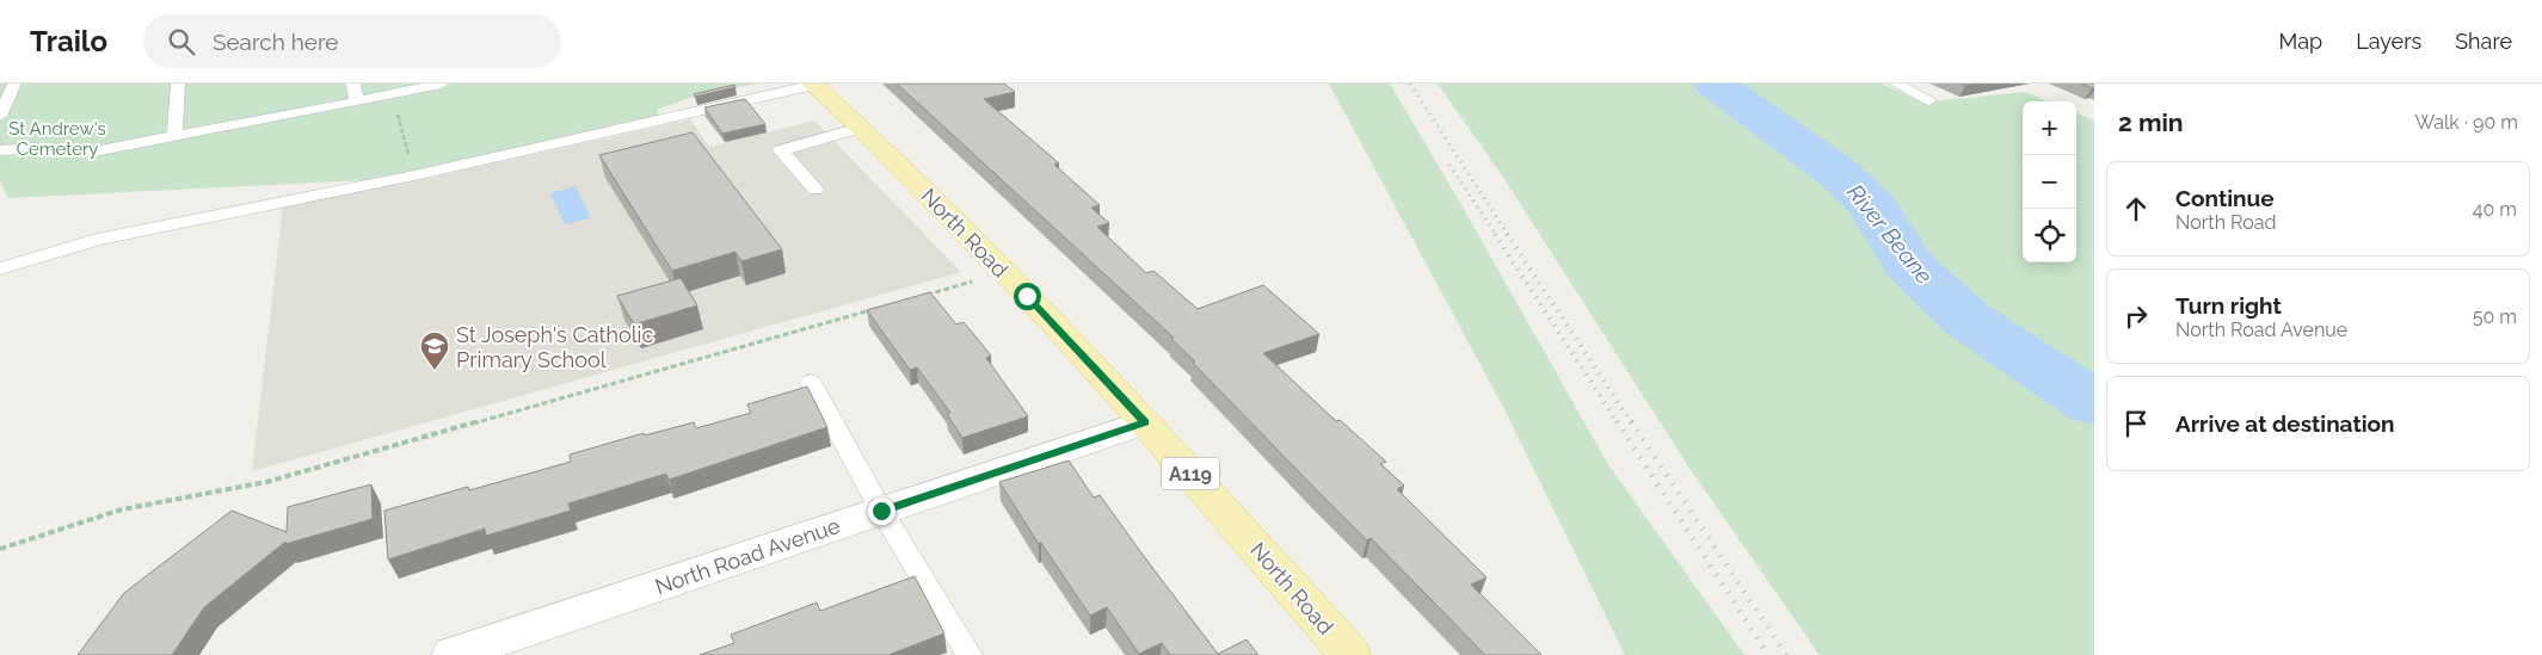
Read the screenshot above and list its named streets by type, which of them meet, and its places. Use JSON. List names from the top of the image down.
{
  "streets": {
    "main road": ["North Road", "A119"],
    "street": ["North Road Avenue"]
  },
  "crossings": [
    ["North Road", "North Road Avenue"]
  ],
  "water": ["River Beane"],
  "parks": ["St Andrew's Cemetery"],
  "places": {
    "school or university": ["St Joseph's Catholic Primary School"]
  },
  "page": {
    "header": "Trailo",
    "search": "Search here",
    "nav": ["Map", "Layers", "Share"],
    "heading": ["2 min", "Walk · 90 m"],
    "map_buttons": ["+", "−"],
    "list": [
      ["Continue", "North Road", "40 m"],
      ["Turn right", "North Road Avenue", "50 m"],
      "Arrive at destination"
    ]
  }
}
